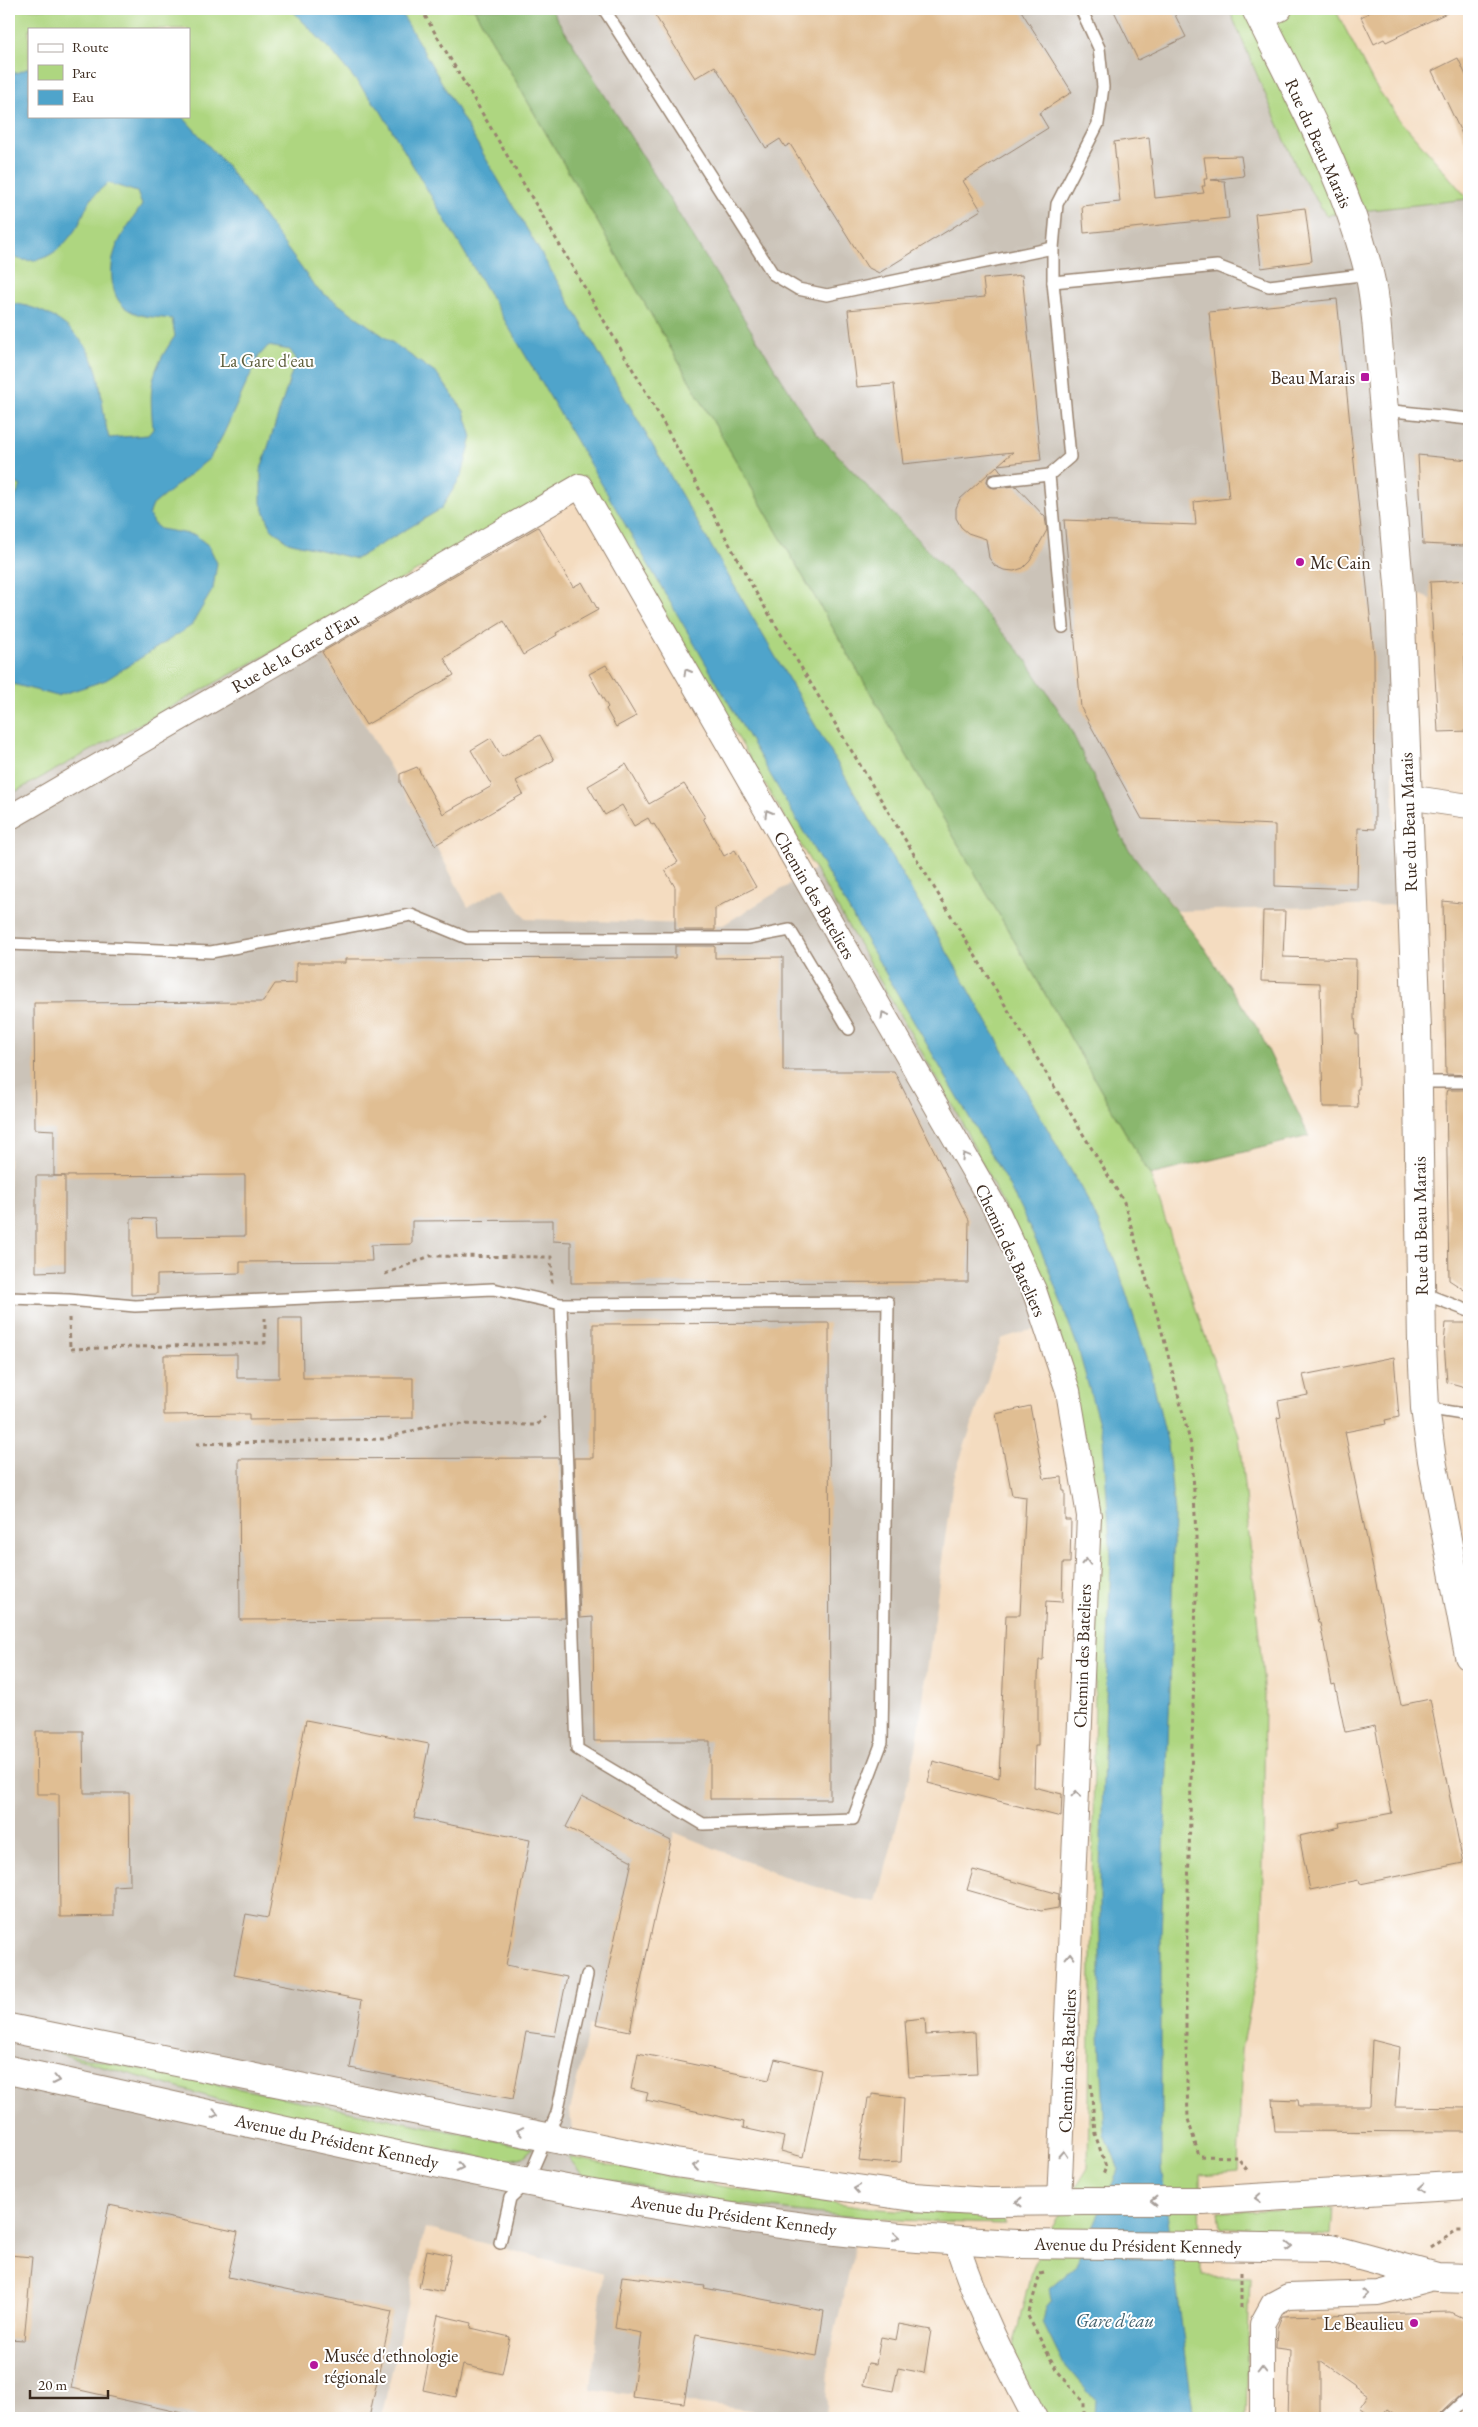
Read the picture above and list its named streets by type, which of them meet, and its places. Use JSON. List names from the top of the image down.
{
  "streets": {
    "main road": ["Rue du Beau Marais", "Avenue du Président Kennedy"],
    "street": ["Rue de la Gare d'Eau", "Chemin des Bateliers"]
  },
  "crossings": [
    ["Rue de la Gare d'Eau", "Chemin des Bateliers"]
  ],
  "one_way": ["Chemin des Bateliers"],
  "water": ["Gare d'eau"],
  "parks": ["La Gare d'eau"],
  "places": {
    "transit": ["Beau Marais"],
    "other": ["Mc Cain", "Le Beaulieu", "Musée d'ethnologie régionale"]
  },
  "legend": ["Route", "Parc", "Eau"],
  "scale_bar": "20 m"
}
